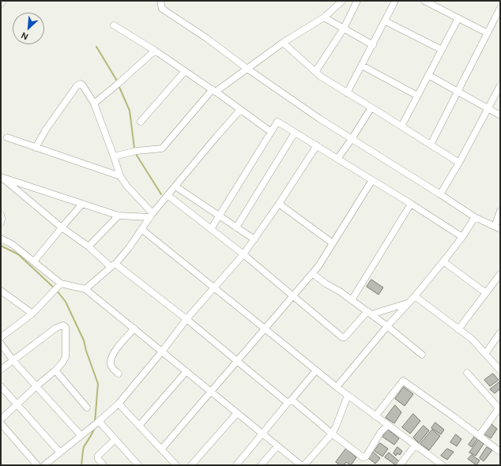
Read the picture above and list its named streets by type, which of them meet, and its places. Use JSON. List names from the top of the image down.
{
  "north": "bottom left"
}
